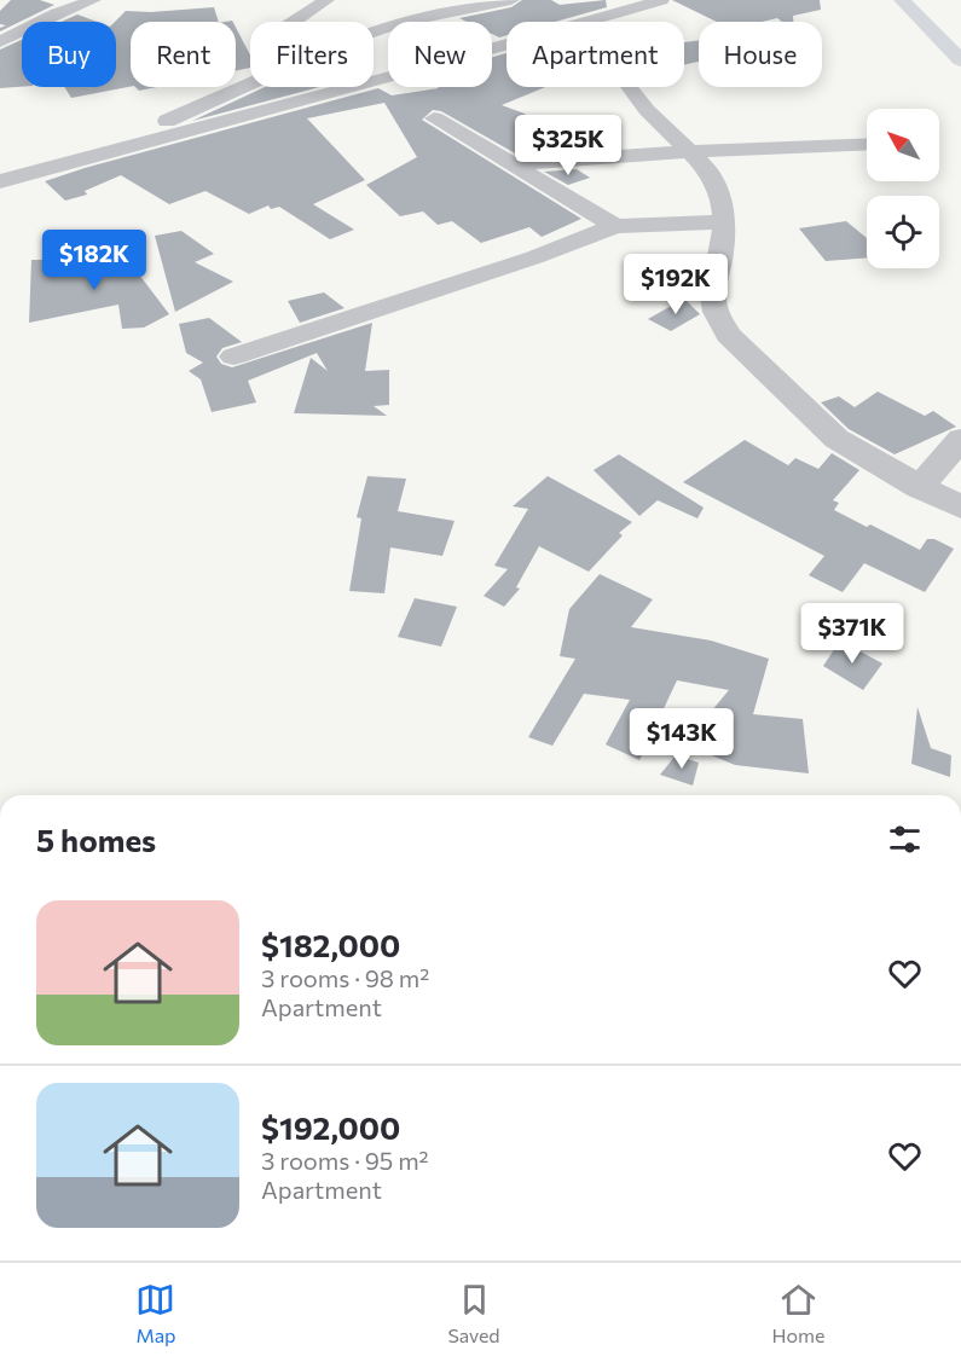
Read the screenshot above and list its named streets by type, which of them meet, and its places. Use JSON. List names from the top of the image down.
{
  "north": "top left",
  "page": {
    "chip": [
      "Buy",
      "Rent",
      "Filters",
      "New",
      "Apartment",
      "House"
    ],
    "price": [
      "$325K",
      "$182K",
      "$192K",
      "$371K",
      "$143K"
    ],
    "heading": "5 homes",
    "list": [
      {
        "name": "$182,000",
        "note": "3 rooms · 98 m² · Apartment"
      },
      {
        "name": "$192,000",
        "note": "3 rooms · 95 m² · Apartment"
      }
    ],
    "tabs": ["Map", "Saved", "Home"]
  }
}
